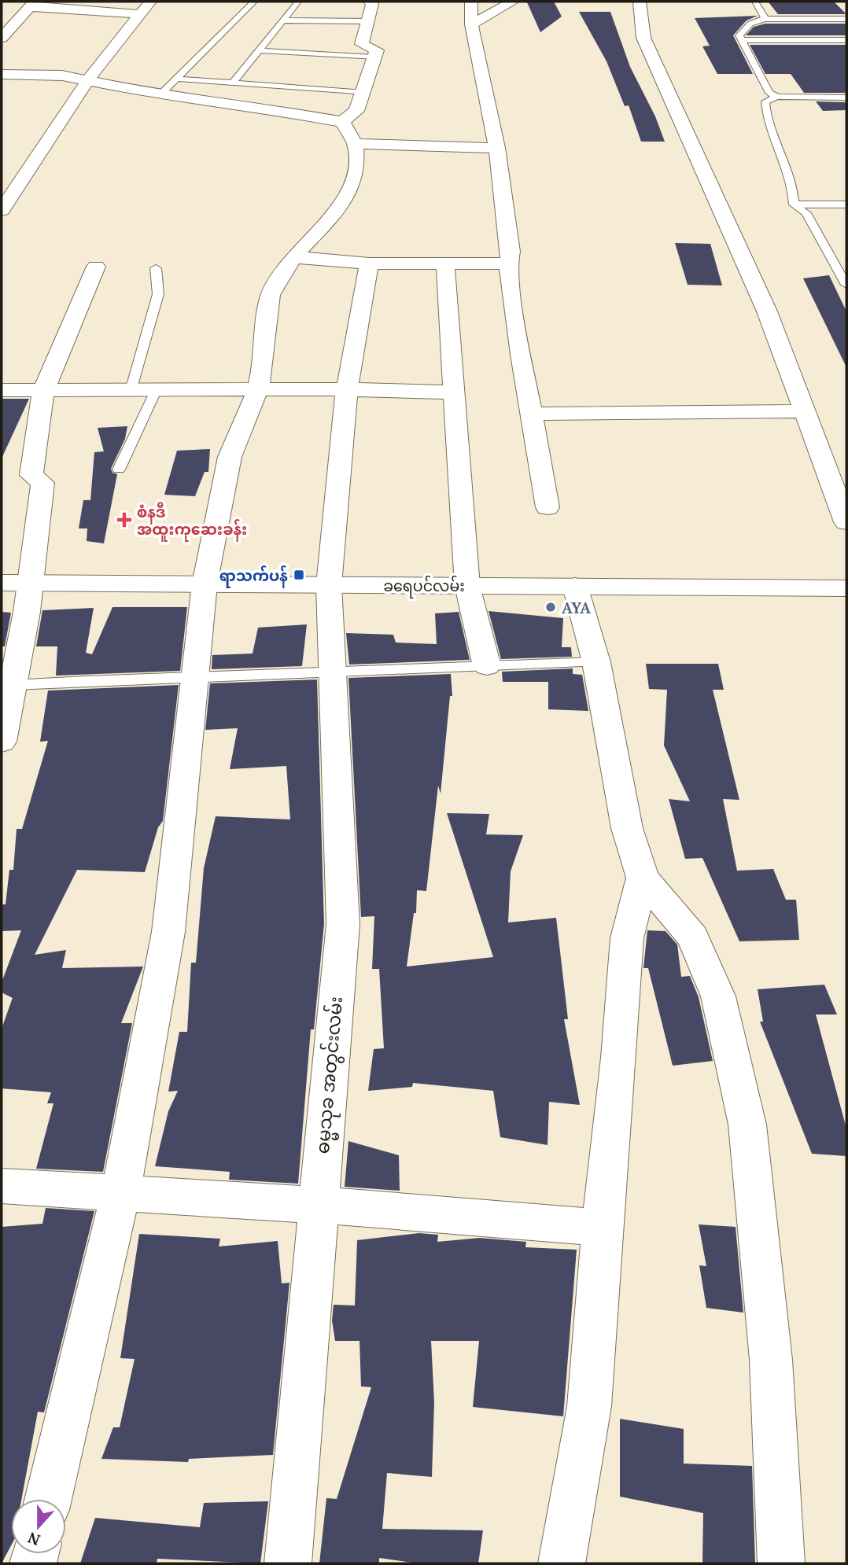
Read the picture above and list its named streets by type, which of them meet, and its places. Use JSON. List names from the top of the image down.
{
  "streets": {
    "street": ["ခရေပင်လမ်း", "ဓမ္မသုခ အတွင်းလမ်း"]
  },
  "crossings": [
    ["ခရေပင်လမ်း", "ဓမ္မသုခ အတွင်းလမ်း"]
  ],
  "places": {
    "health": ["စံနဒီ အထူးကုဆေးခန်း"],
    "transit": ["ရာသက်ပန်"],
    "other": ["AYA"]
  },
  "north": "bottom"
}
